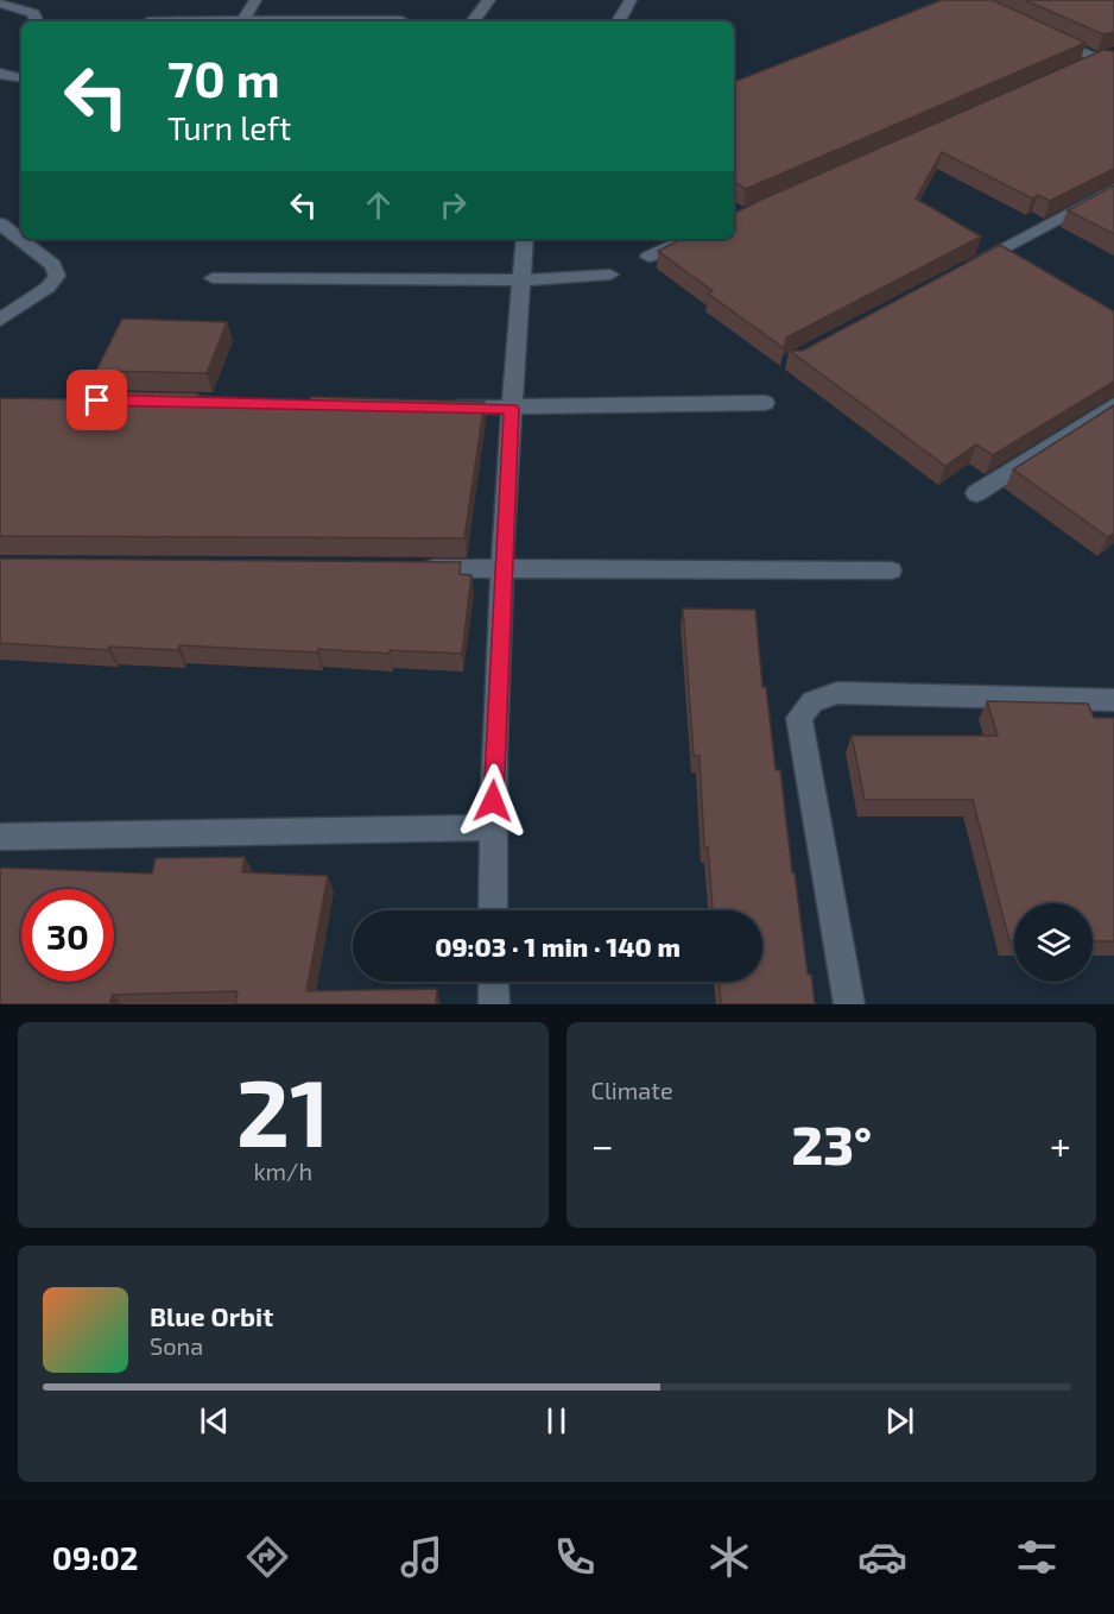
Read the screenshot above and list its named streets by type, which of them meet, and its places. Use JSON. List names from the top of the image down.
{
  "page": {
    "turn": ["70 m", "Turn left"],
    "limit": "30",
    "trip": "09:03 · 1 min · 140 m",
    "tile": [
      ["21", "km/h"],
      "Climate"
    ],
    "heat": ["−", "23°", "+"],
    "song": ["Blue Orbit", "Sona"],
    "tabs": "09:02"
  }
}
